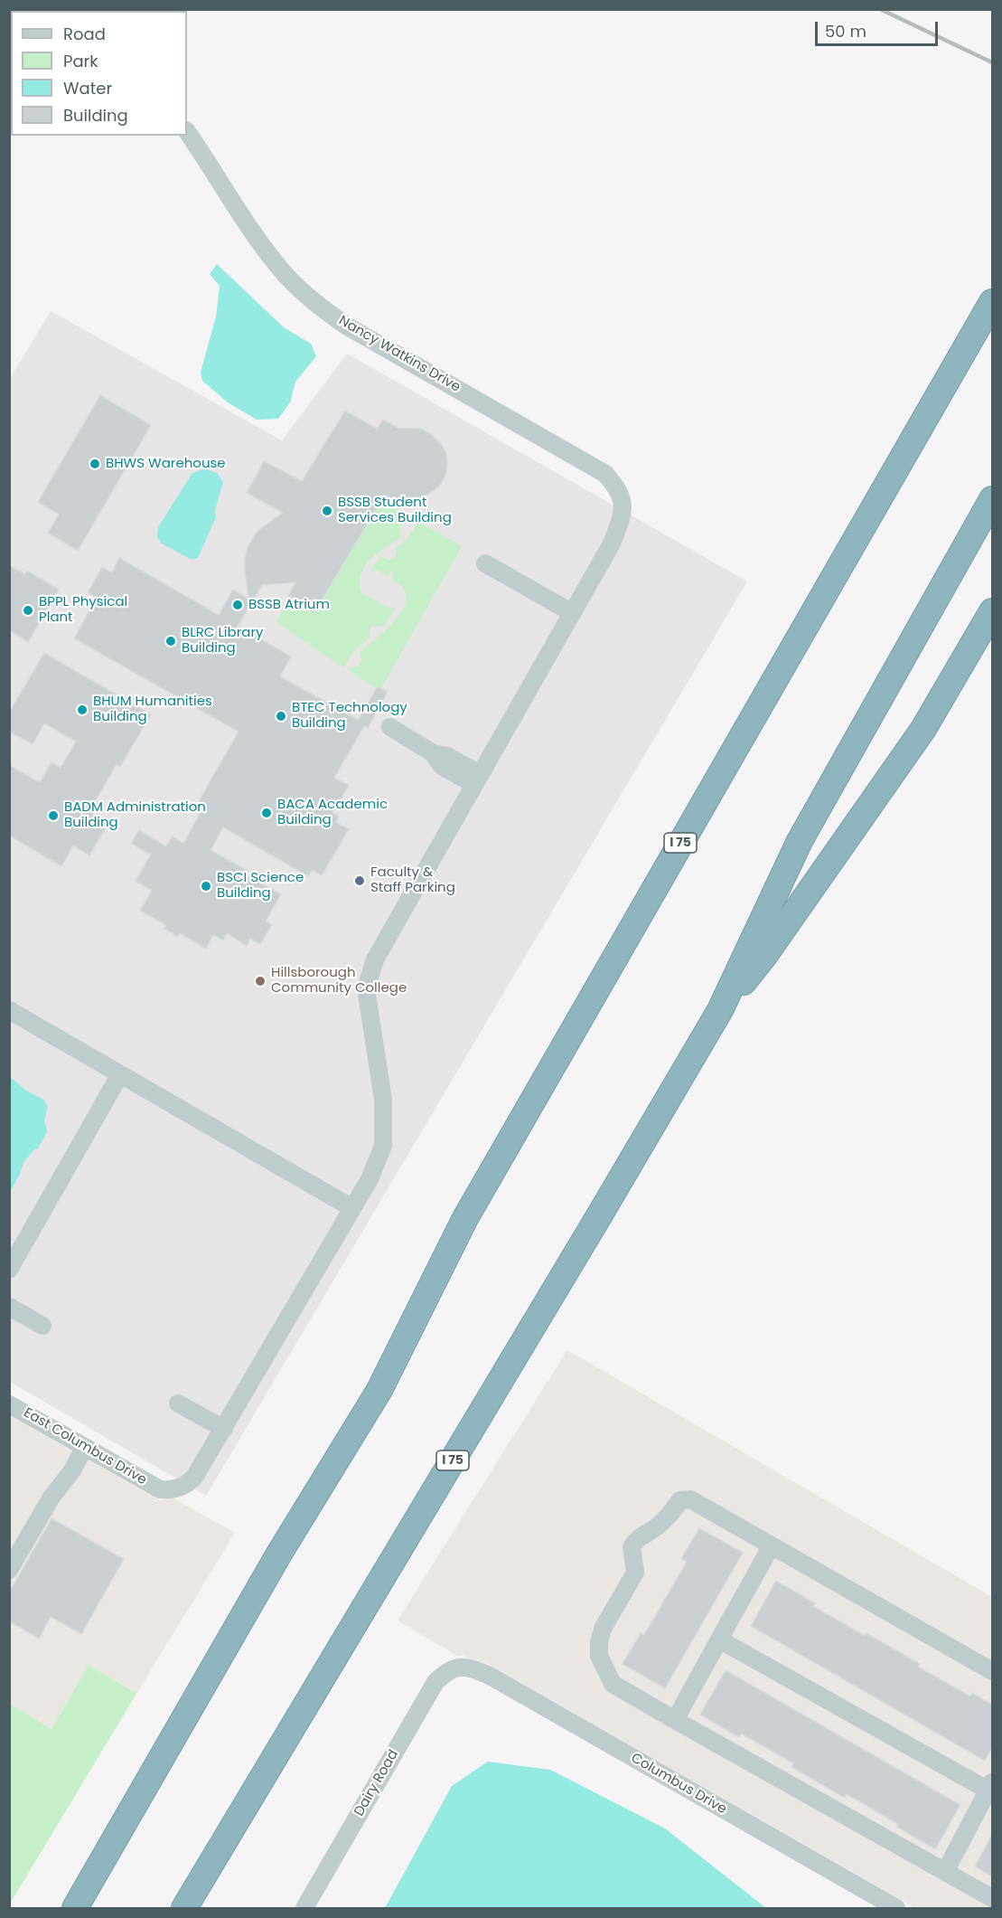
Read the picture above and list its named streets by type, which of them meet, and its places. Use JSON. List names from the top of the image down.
{
  "streets": {
    "highway": ["I 75"],
    "street": [
      "Nancy Watkins Drive",
      "East Columbus Drive",
      "Dairy Road",
      "Columbus Drive"
    ]
  },
  "crossings": [
    ["Nancy Watkins Drive", "East Columbus Drive"],
    ["Dairy Road", "Columbus Drive"]
  ],
  "places": [
    "BHWS Warehouse",
    "BSSB Student Services Building",
    "BSSB Atrium",
    "BPPL Physical Plant",
    "BLRC Library Building",
    "BHUM Humanities Building",
    "BTEC Technology Building",
    "BACA Academic Building",
    "BADM Administration Building",
    "Faculty & Staff Parking",
    "BSCI Science Building",
    "Hillsborough Community College"
  ],
  "legend": [
    "Road",
    "Park",
    "Water",
    "Building"
  ],
  "scale_bar": "50 m"
}
